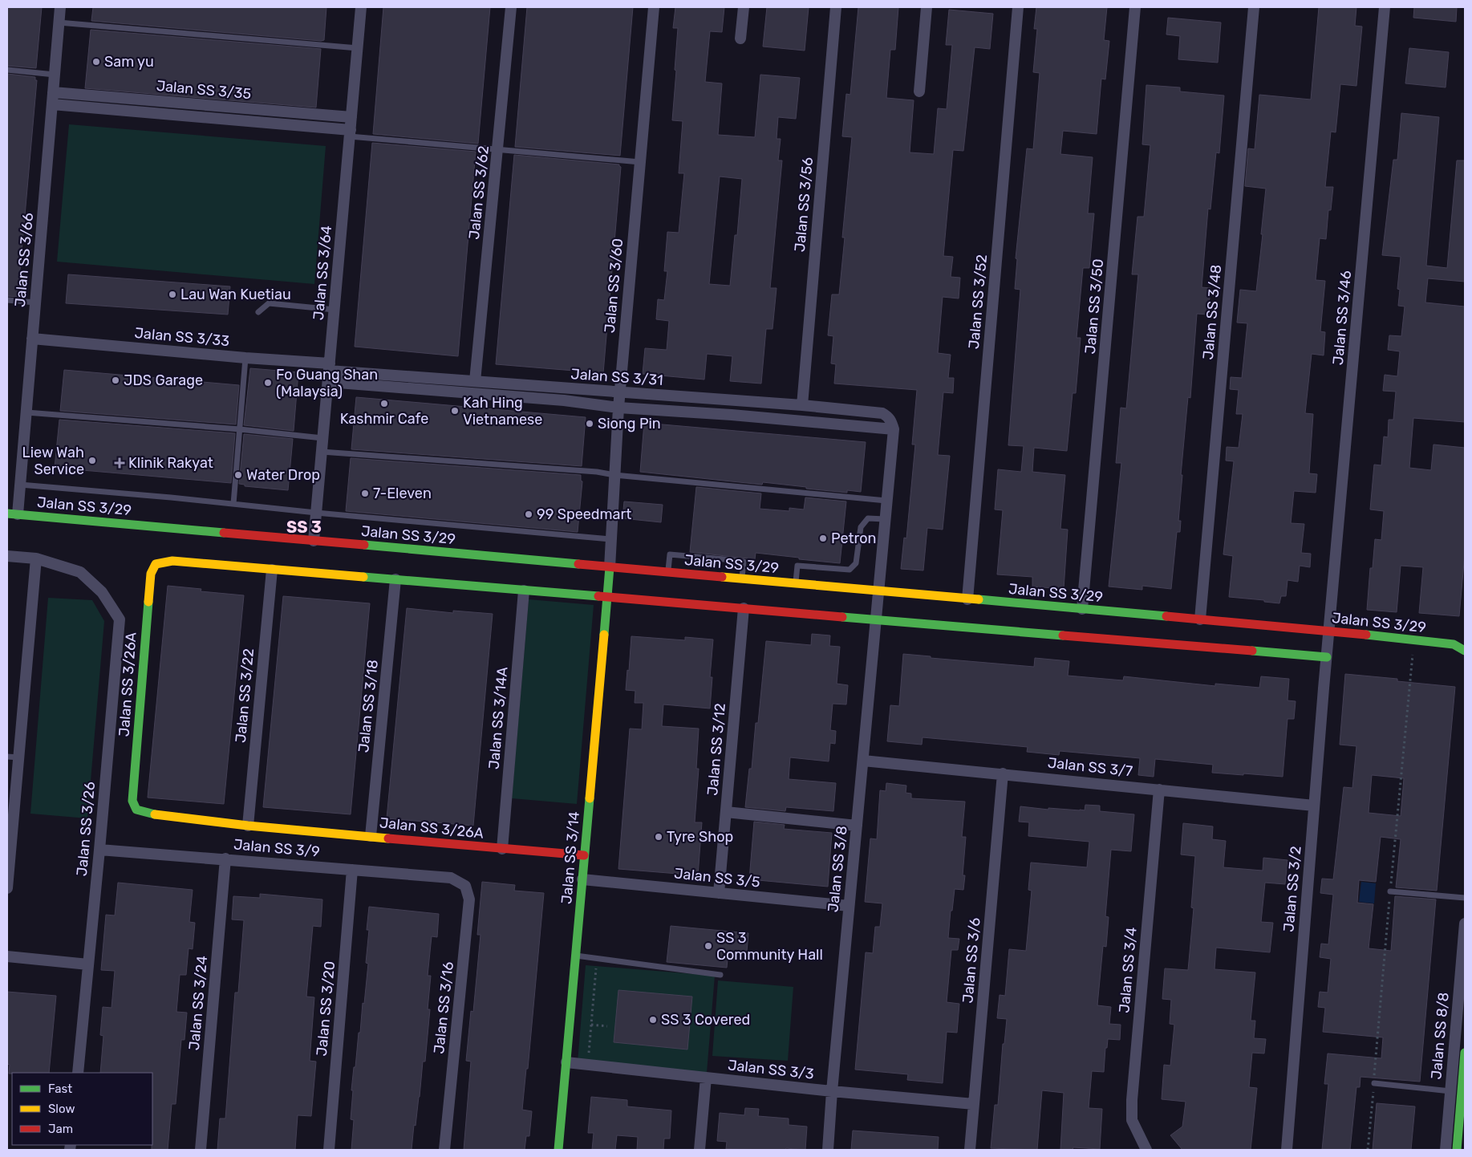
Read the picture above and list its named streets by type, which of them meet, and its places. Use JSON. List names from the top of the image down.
{
  "streets": {
    "main road": ["Jalan SS 3/29", "Jalan SS 3/26A", "Jalan SS 3/14"],
    "street": [
      "Jalan SS 3/35",
      "Jalan SS 3/62",
      "Jalan SS 3/56",
      "Jalan SS 3/66",
      "Jalan SS 3/64",
      "Jalan SS 3/60",
      "Jalan SS 3/52",
      "Jalan SS 3/50",
      "Jalan SS 3/48",
      "Jalan SS 3/46",
      "Jalan SS 3/33",
      "Jalan SS 3/31",
      "Jalan SS 3/22",
      "Jalan SS 3/18",
      "Jalan SS 3/14A",
      "Jalan SS 3/12",
      "Jalan SS 3/7",
      "Jalan SS 3/26",
      "Jalan SS 3/9",
      "Jalan SS 3/8",
      "Jalan SS 3/5",
      "Jalan SS 3/2",
      "Jalan SS 3/6",
      "Jalan SS 3/4",
      "Jalan SS 3/24",
      "Jalan SS 3/16",
      "Jalan SS 3/20",
      "Jalan SS 8/8",
      "Jalan SS 3/3"
    ]
  },
  "crossings": [
    ["Jalan SS 3/35", "Jalan SS 3/66"],
    ["Jalan SS 3/35", "Jalan SS 3/64"],
    ["Jalan SS 3/62", "Jalan SS 3/31"],
    ["Jalan SS 3/56", "Jalan SS 3/31"],
    ["Jalan SS 3/66", "Jalan SS 3/33"],
    ["Jalan SS 3/66", "Jalan SS 3/29"],
    ["Jalan SS 3/64", "Jalan SS 3/33"],
    ["Jalan SS 3/64", "Jalan SS 3/31"],
    ["Jalan SS 3/64", "Jalan SS 3/29"],
    ["Jalan SS 3/60", "Jalan SS 3/31"],
    ["Jalan SS 3/60", "Jalan SS 3/29"],
    ["Jalan SS 3/60", "Jalan SS 3/14"],
    ["Jalan SS 3/52", "Jalan SS 3/29"],
    ["Jalan SS 3/50", "Jalan SS 3/29"],
    ["Jalan SS 3/48", "Jalan SS 3/29"],
    ["Jalan SS 3/46", "Jalan SS 3/29"],
    ["Jalan SS 3/46", "Jalan SS 3/2"],
    ["Jalan SS 3/33", "Jalan SS 3/31"],
    ["Jalan SS 3/29", "Jalan SS 3/14"],
    ["Jalan SS 3/29", "Jalan SS 3/8"],
    ["Jalan SS 3/29", "Jalan SS 3/2"],
    ["Jalan SS 3/26A", "Jalan SS 3/22"],
    ["Jalan SS 3/26A", "Jalan SS 3/18"],
    ["Jalan SS 3/26A", "Jalan SS 3/14A"],
    ["Jalan SS 3/26A", "Jalan SS 3/12"],
    ["Jalan SS 3/26A", "Jalan SS 3/14"],
    ["Jalan SS 3/26A", "Jalan SS 3/8"],
    ["Jalan SS 3/26A", "Jalan SS 3/2"],
    ["Jalan SS 3/12", "Jalan SS 3/5"],
    ["Jalan SS 3/7", "Jalan SS 3/8"],
    ["Jalan SS 3/7", "Jalan SS 3/2"],
    ["Jalan SS 3/7", "Jalan SS 3/6"],
    ["Jalan SS 3/7", "Jalan SS 3/4"],
    ["Jalan SS 3/26", "Jalan SS 3/9"],
    ["Jalan SS 3/9", "Jalan SS 3/24"],
    ["Jalan SS 3/9", "Jalan SS 3/16"],
    ["Jalan SS 3/9", "Jalan SS 3/20"],
    ["Jalan SS 3/14", "Jalan SS 3/5"],
    ["Jalan SS 3/14", "Jalan SS 3/3"],
    ["Jalan SS 3/8", "Jalan SS 3/5"],
    ["Jalan SS 3/8", "Jalan SS 3/3"],
    ["Jalan SS 3/6", "Jalan SS 3/3"]
  ],
  "districts": ["SS 3"],
  "places": {
    "other": [
      "Sam yu",
      "Lau Wan Kuetiau",
      "JDS Garage",
      "Fo Guang Shan (Malaysia)",
      "Kashmir Cafe",
      "Kah Hing Vietnamese",
      "Siong Pin",
      "Liew Wah Service",
      "Water Drop",
      "7-Eleven",
      "99 Speedmart",
      "Petron",
      "Tyre Shop",
      "SS 3 Community Hall",
      "SS 3 Covered"
    ],
    "health": ["Klinik Rakyat"]
  },
  "legend": ["Fast", "Slow", "Jam"]
}
